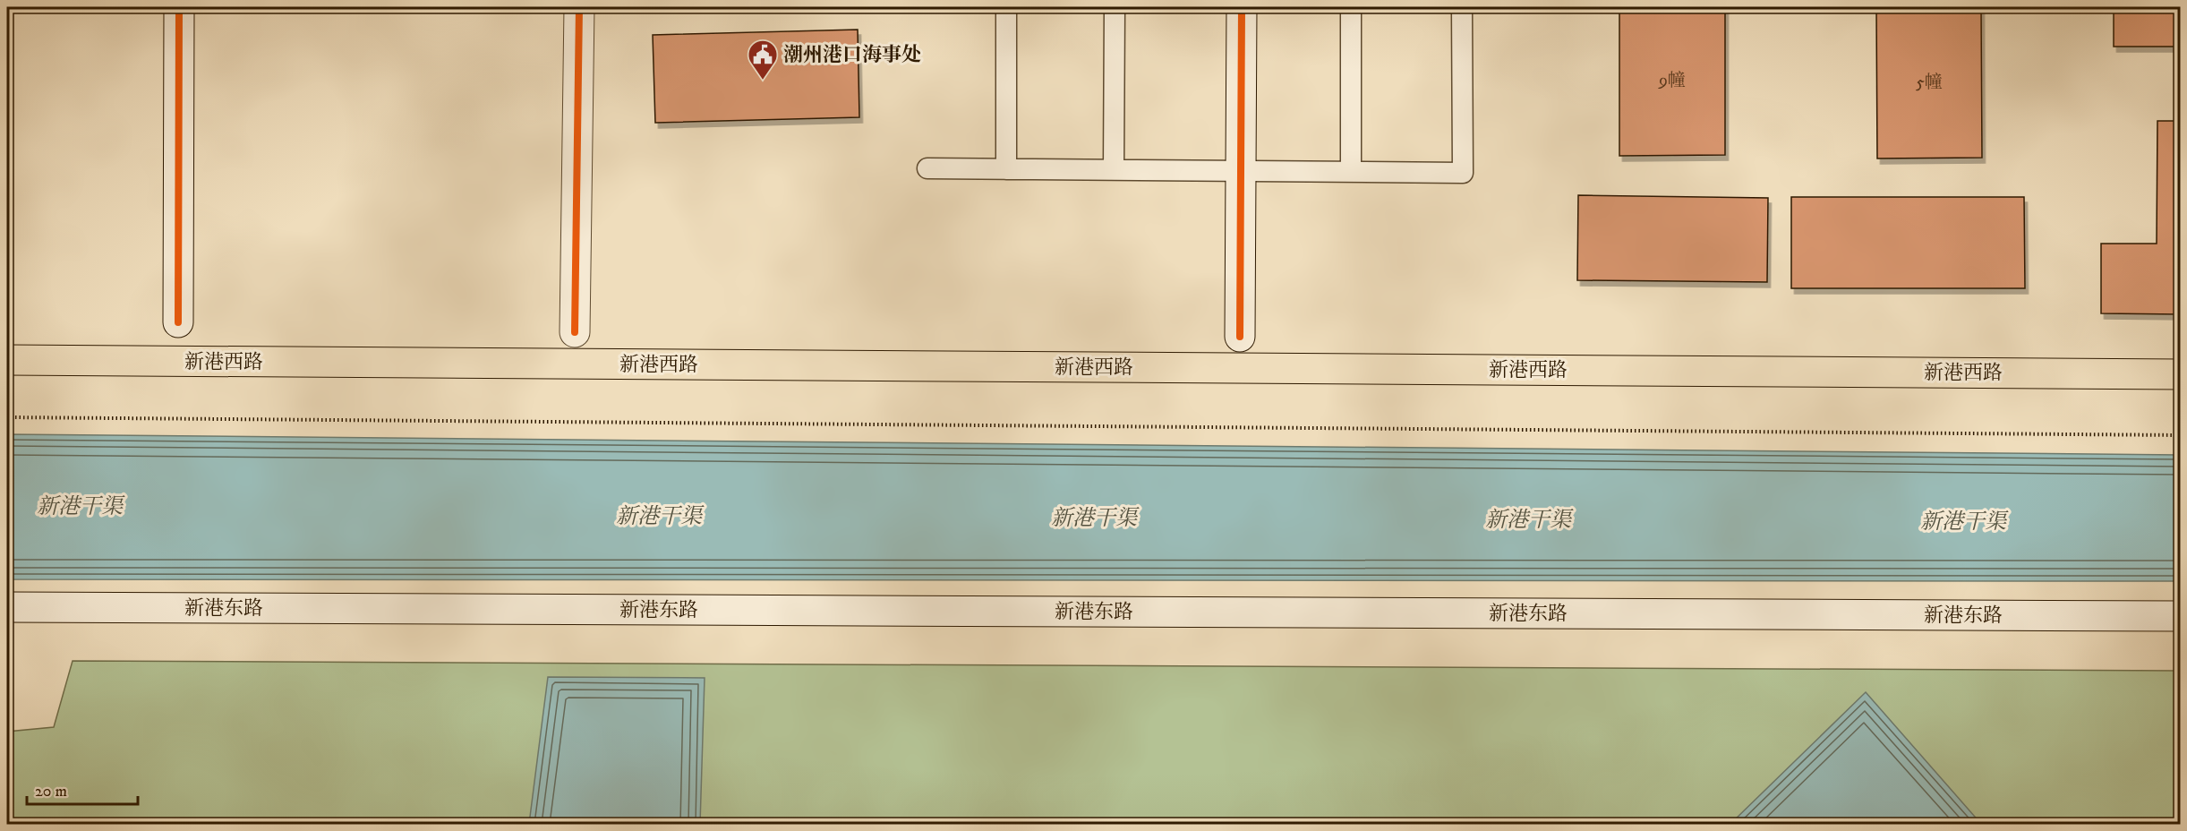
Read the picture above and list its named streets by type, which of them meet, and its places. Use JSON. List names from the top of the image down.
{
  "streets": {
    "main road": ["新港西路", "新港东路"]
  },
  "water": ["新港干渠"],
  "places": {
    "public building": ["潮州港口海事处"]
  },
  "house_numbers": ["9幢", "5幢"],
  "scale_bar": "20 m"
}
